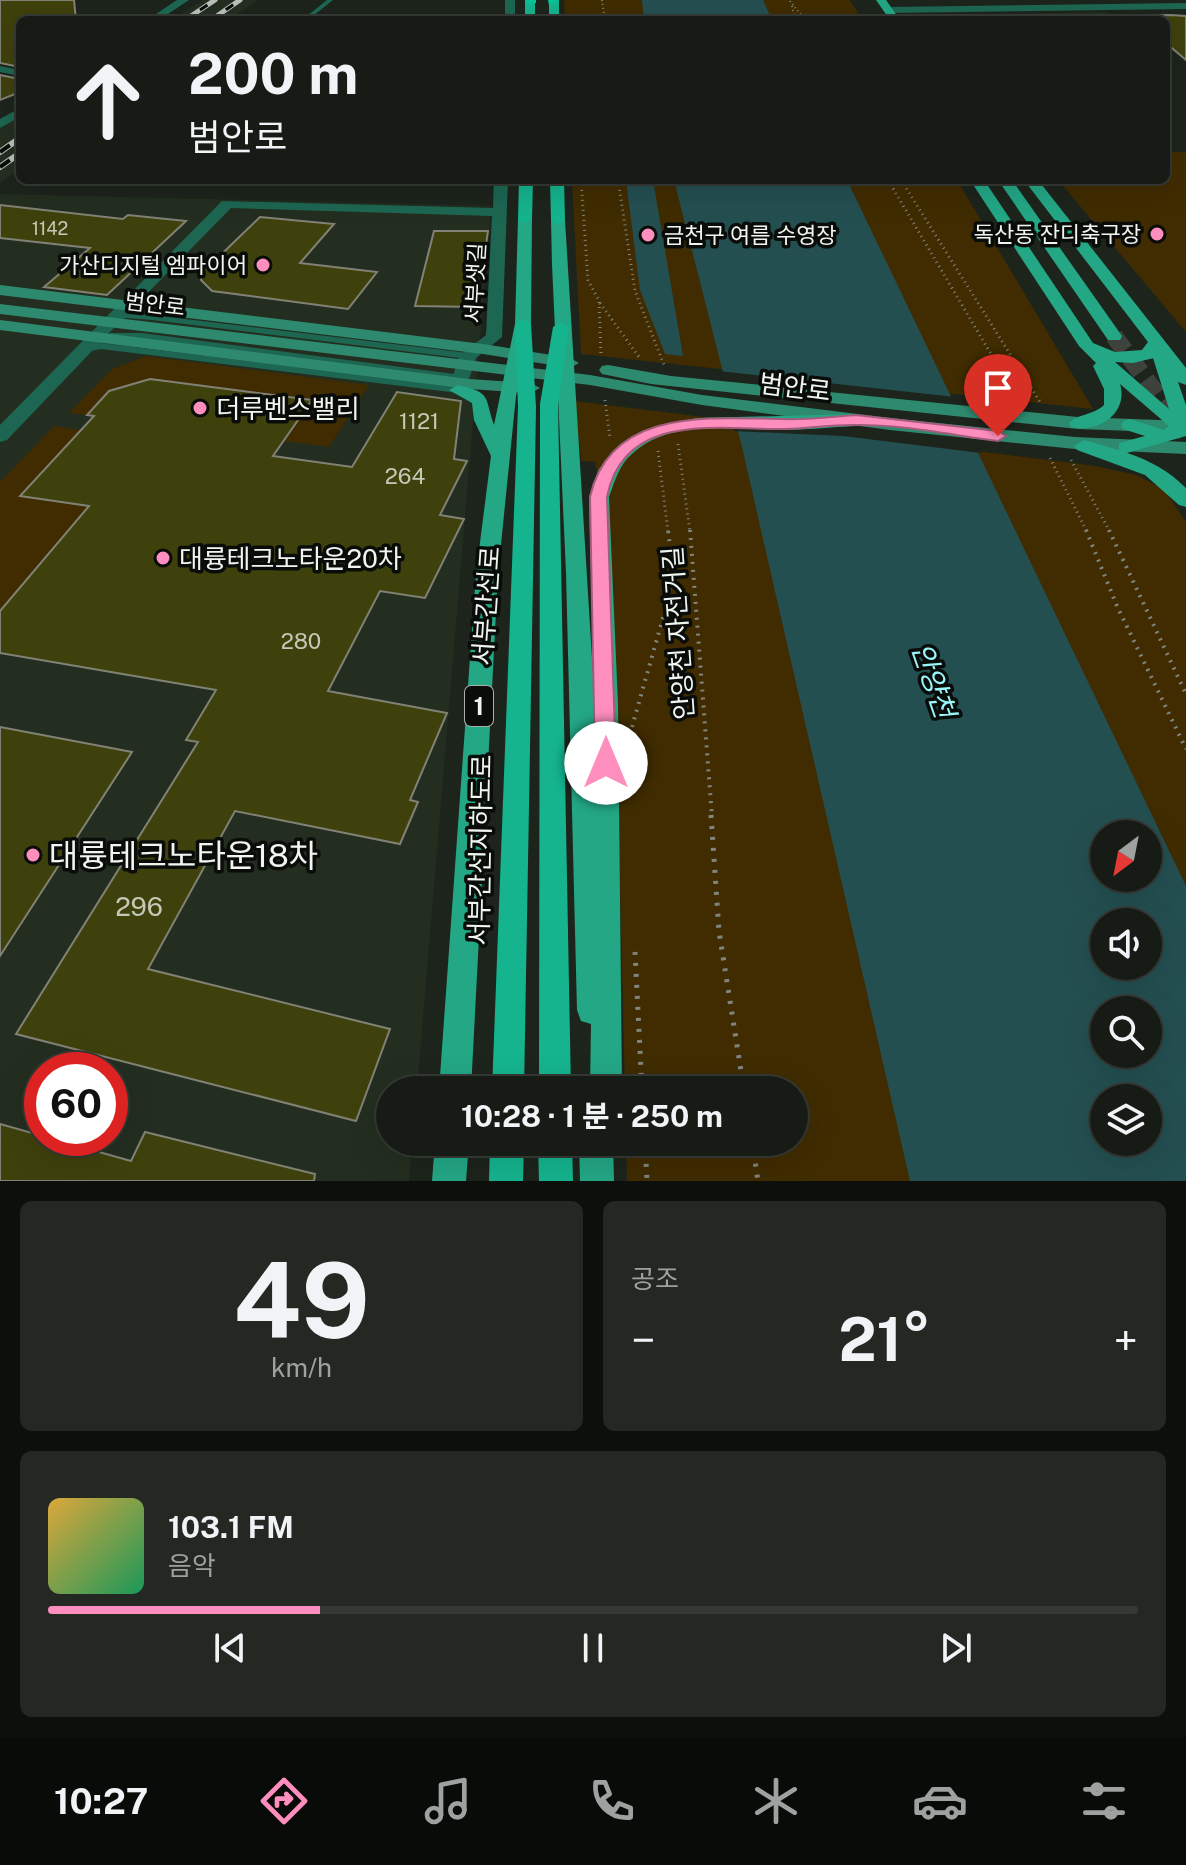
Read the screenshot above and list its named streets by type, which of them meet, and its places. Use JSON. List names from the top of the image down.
{
  "streets": {
    "highway": ["1", "서부간선지하도로"],
    "main road": ["범안로", "서부간선로"],
    "street": ["서부샛길"],
    "path": ["안양천 자전거길"]
  },
  "crossings": [
    ["서부샛길", "범안로"],
    ["서부간선로", "1"],
    ["서부간선로", "서부간선지하도로"]
  ],
  "water": ["안양천"],
  "places": [
    "독산동 잔디축구장",
    "금천구 여름 수영장",
    "가산디지털 엠파이어",
    "더루벤스밸리",
    "대륭테크노타운20차",
    "대륭테크노타운18차"
  ],
  "house_numbers": [
    "1142",
    "1121",
    "264",
    "280",
    "296"
  ],
  "north": "bottom left",
  "page": {
    "turn": ["200 m", "범안로"],
    "limit": "60",
    "trip": "10:28 · 1 분 · 250 m",
    "tile": [
      ["49", "km/h"],
      "공조"
    ],
    "heat": ["−", "21°", "+"],
    "song": ["103.1 FM", "음악"],
    "tabs": "10:27"
  }
}
